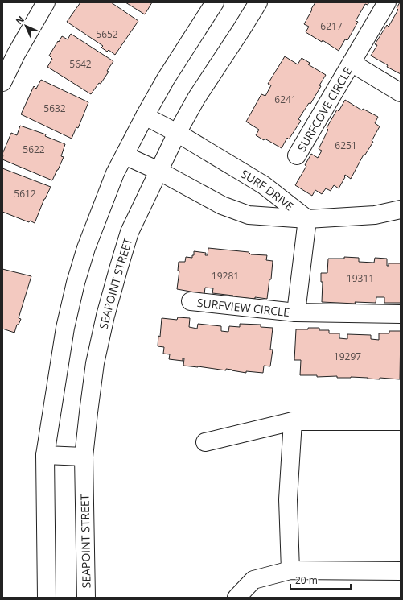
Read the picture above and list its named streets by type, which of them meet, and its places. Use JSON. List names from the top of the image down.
{
  "streets": {
    "main road": [
      "SURFCOVE CIRCLE",
      "SURF DRIVE",
      "SEAPOINT STREET",
      "SURFVIEW CIRCLE"
    ]
  },
  "crossings": [
    ["SURF DRIVE", "SEAPOINT STREET"],
    ["SURF DRIVE", "SURFVIEW CIRCLE"]
  ],
  "house_numbers": [
    "6217",
    "5652",
    "5642",
    "6241",
    "5632",
    "6251",
    "5622",
    "5612",
    "19281",
    "19311",
    "19297"
  ],
  "scale_bar": "20 m",
  "north": "top left"
}
